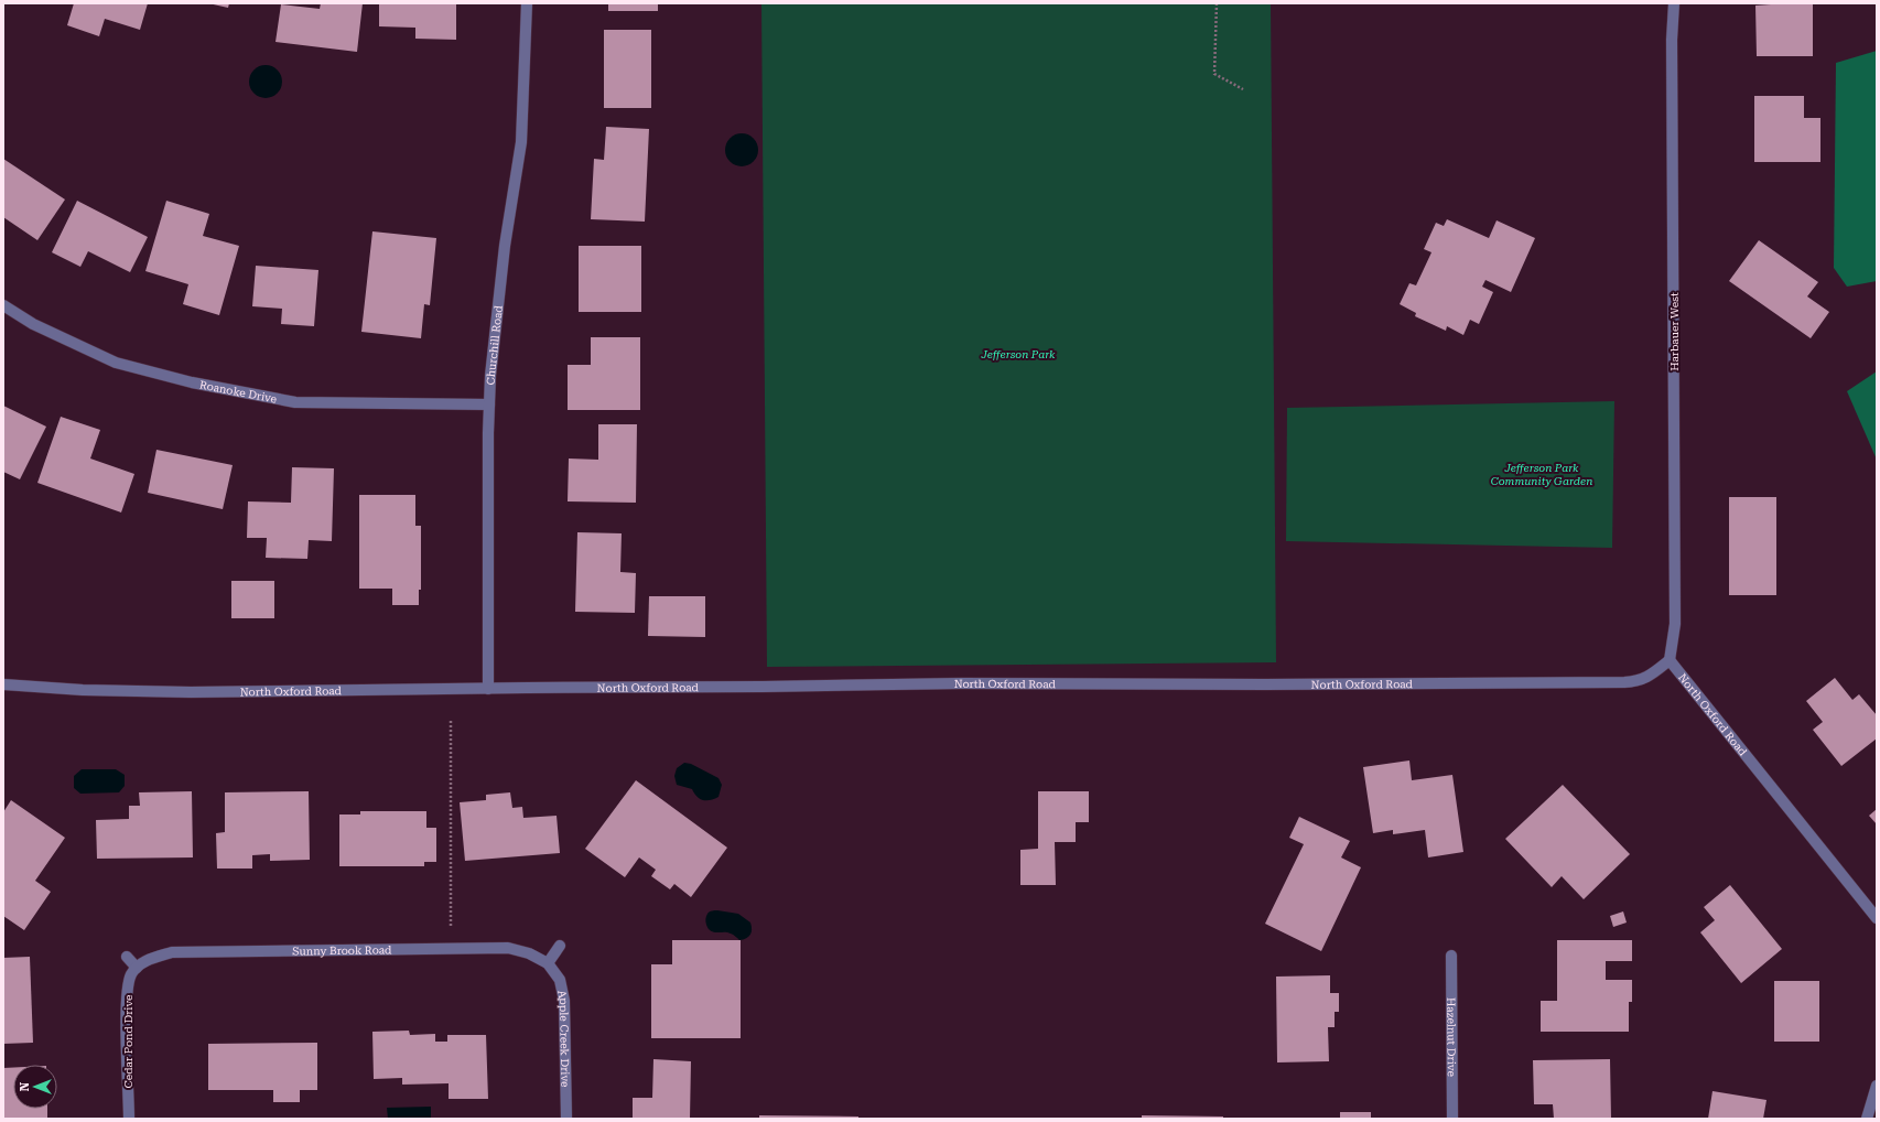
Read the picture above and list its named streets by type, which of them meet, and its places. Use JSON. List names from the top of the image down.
{
  "streets": {
    "street": [
      "Harbauer West",
      "Churchill Road",
      "Roanoke Drive",
      "North Oxford Road",
      "Sunny Brook Road",
      "Hazelnut Drive",
      "Apple Creek Drive",
      "Cedar Pond Drive"
    ]
  },
  "crossings": [
    ["Harbauer West", "North Oxford Road"],
    ["Churchill Road", "Roanoke Drive"],
    ["Churchill Road", "North Oxford Road"],
    ["Sunny Brook Road", "Apple Creek Drive"],
    ["Sunny Brook Road", "Cedar Pond Drive"]
  ],
  "parks": ["Jefferson Park", "Jefferson Park Community Garden"],
  "north": "left"
}
